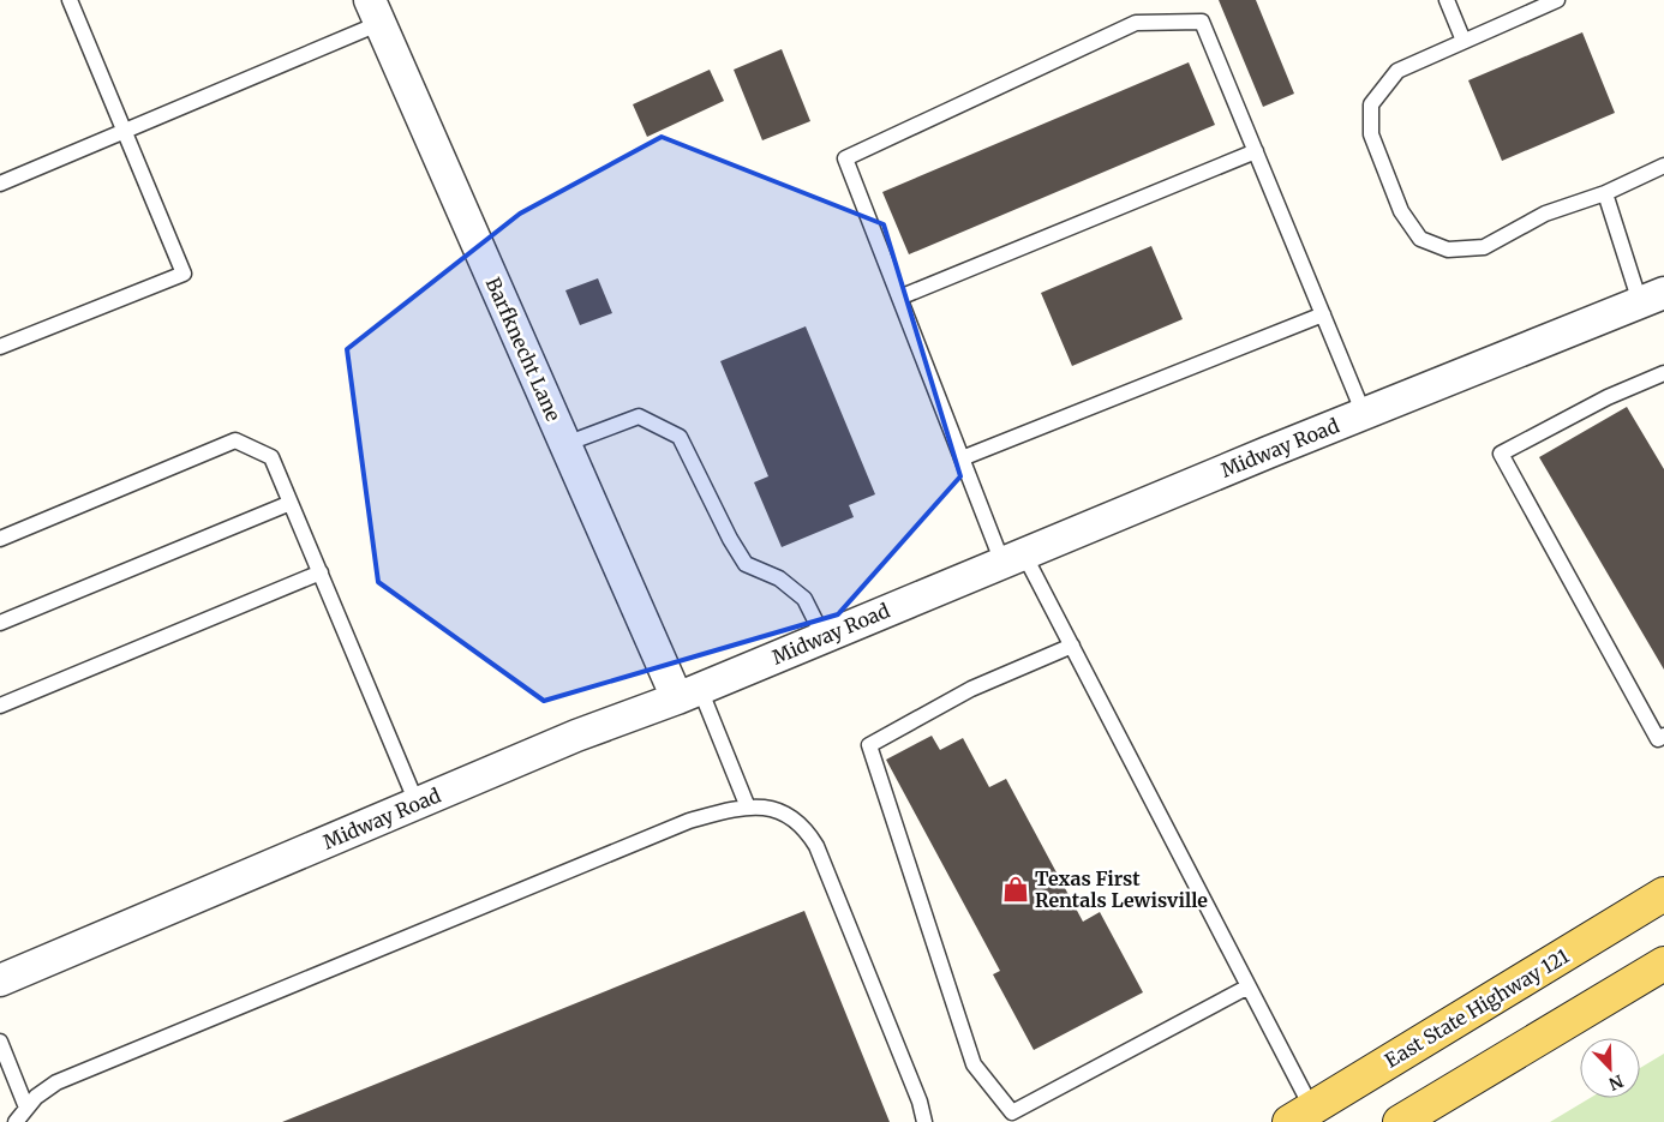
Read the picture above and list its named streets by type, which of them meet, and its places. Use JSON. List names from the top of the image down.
{
  "streets": {
    "main road": ["East State Highway 121"],
    "street": ["Barfknecht Lane", "Midway Road"]
  },
  "crossings": [
    ["Barfknecht Lane", "Midway Road"]
  ],
  "places": {
    "shop": ["Texas First Rentals Lewisville"]
  },
  "north": "bottom right"
}
